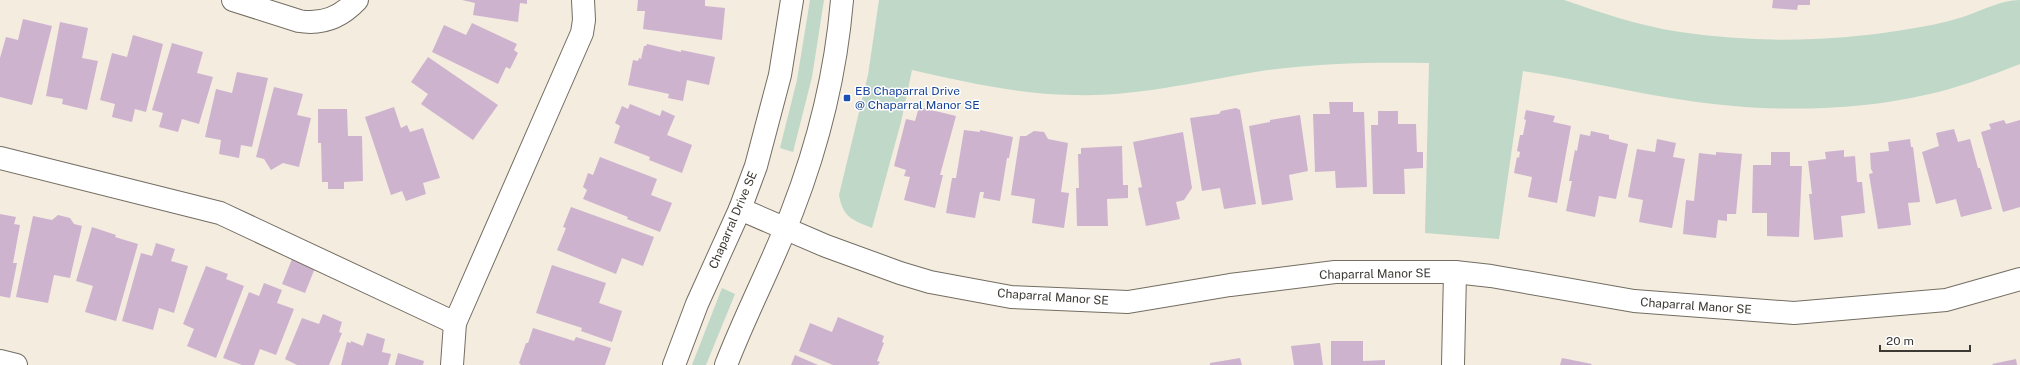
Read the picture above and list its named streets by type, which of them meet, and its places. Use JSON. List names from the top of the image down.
{
  "streets": {
    "street": ["Chaparral Drive SE", "Chaparral Manor SE"]
  },
  "crossings": [
    ["Chaparral Drive SE", "Chaparral Manor SE"]
  ],
  "places": {
    "transit": ["EB Chaparral Drive @ Chaparral Manor SE"]
  },
  "scale_bar": "20 m"
}
